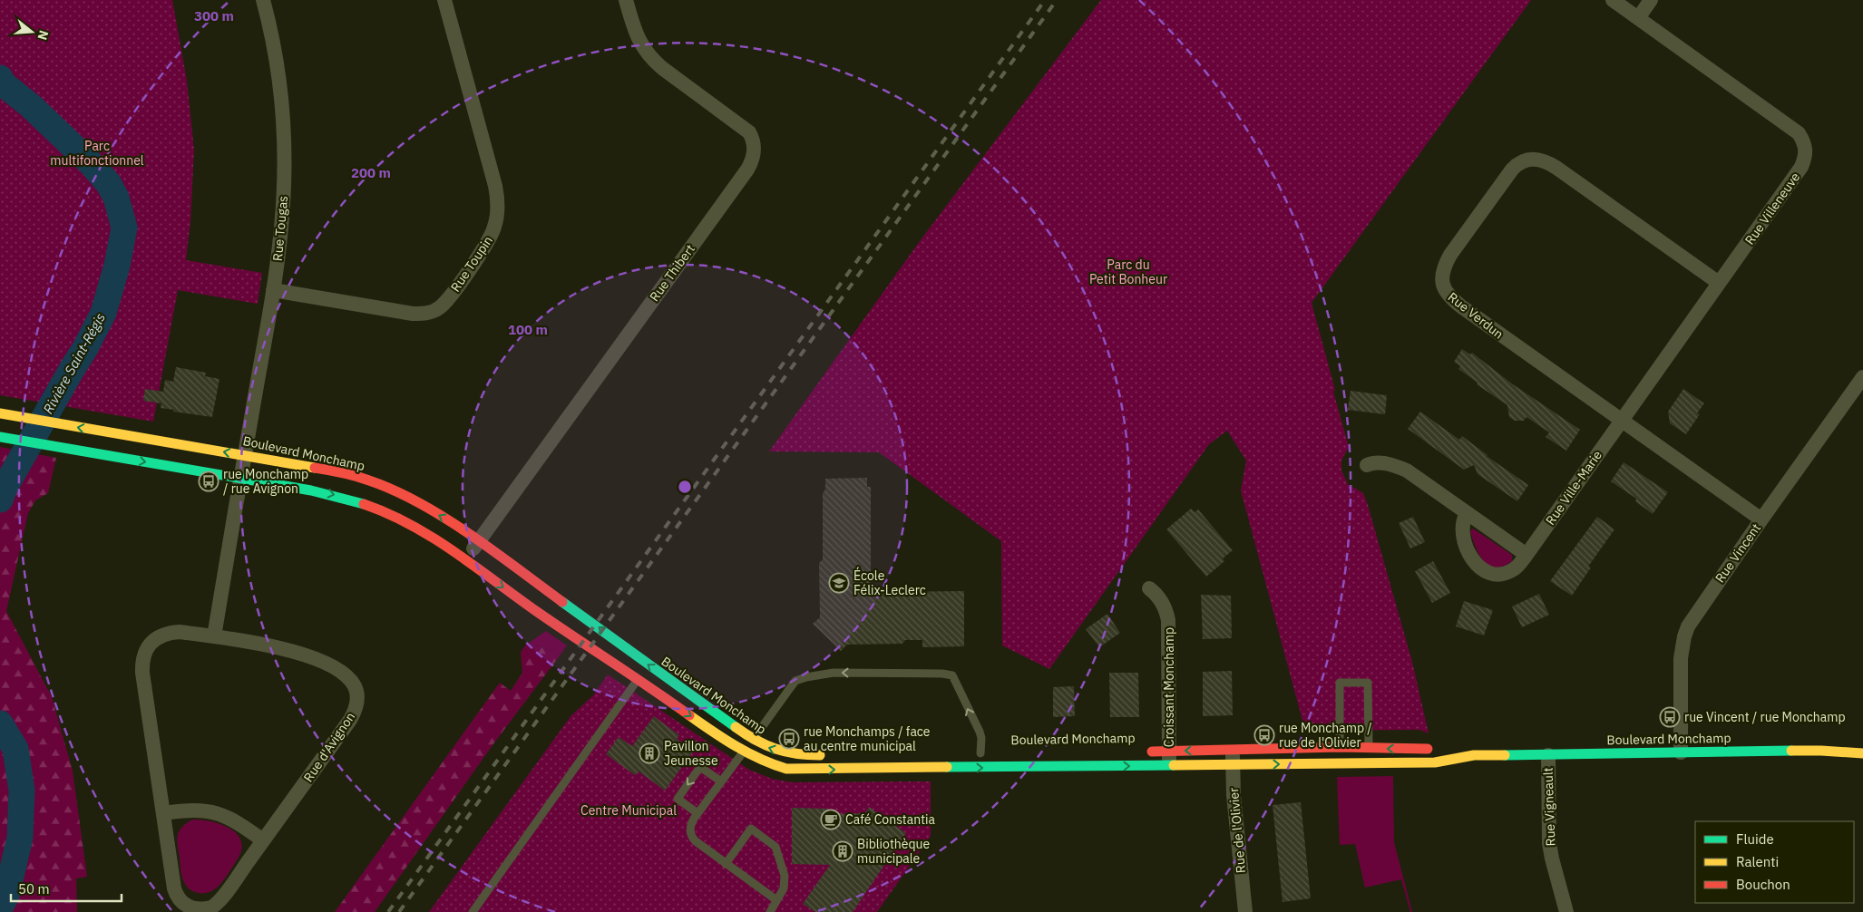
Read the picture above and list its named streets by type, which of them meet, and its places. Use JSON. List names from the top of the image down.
{
  "streets": {
    "street": [
      "Rue Villeneuve",
      "Rue Tougas",
      "Rue Toupin",
      "Rue Thibert",
      "Rue Verdun",
      "Boulevard Monchamp",
      "Rue Ville-Marie",
      "Rue Vincent",
      "Croissant Monchamp",
      "Rue d'Avignon",
      "Rue Vigneault",
      "Rue de l'Olivier"
    ]
  },
  "crossings": [
    ["Rue Villeneuve", "Rue Verdun"],
    ["Rue Villeneuve", "Rue Ville-Marie"],
    ["Rue Tougas", "Rue Toupin"],
    ["Rue Tougas", "Boulevard Monchamp"],
    ["Rue Thibert", "Boulevard Monchamp"],
    ["Rue Verdun", "Rue Ville-Marie"],
    ["Rue Verdun", "Rue Vincent"],
    ["Boulevard Monchamp", "Rue Vincent"],
    ["Boulevard Monchamp", "Croissant Monchamp"],
    ["Boulevard Monchamp", "Rue Vigneault"],
    ["Boulevard Monchamp", "Rue de l'Olivier"]
  ],
  "water": ["Rivière Saint-Régis"],
  "parks": ["Parc multifonctionnel", "Parc du Petit Bonheur", "Centre Municipal"],
  "places": {
    "bus stop": [
      "rue Monchamp / rue Avignon",
      "rue Vincent / rue Monchamp",
      "rue Monchamp / rue de l'Olivier",
      "rue Monchamps / face au centre municipal"
    ],
    "school or university": ["École Félix-Leclerc"],
    "building": ["Pavillon Jeunesse", "Bibliothèque municipale"],
    "cafe": ["Café Constantia"]
  },
  "legend": ["Fluide", "Ralenti", "Bouchon"],
  "scale_bar": "50 m",
  "north": "right",
  "rings": ["300 m", "200 m", "100 m"]
}
